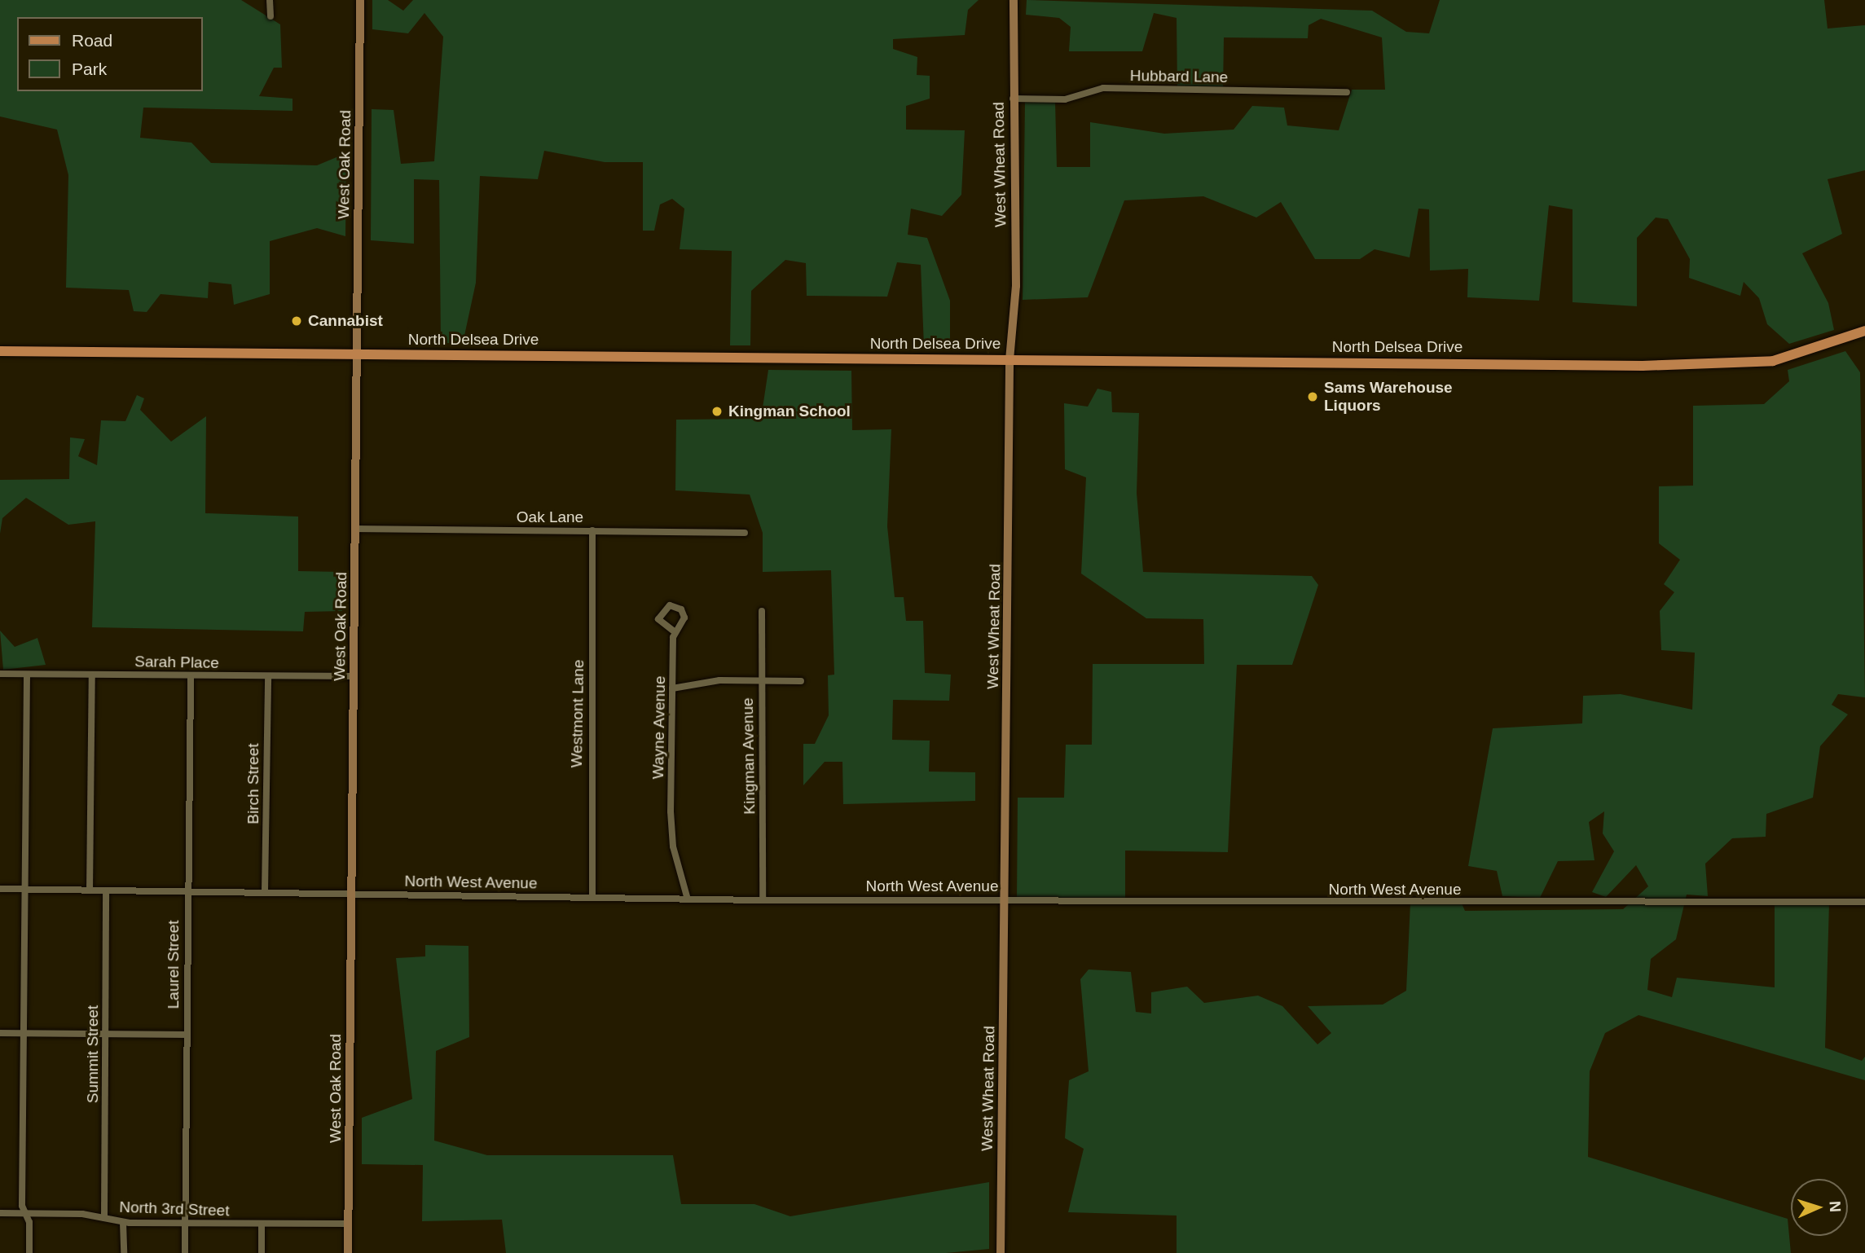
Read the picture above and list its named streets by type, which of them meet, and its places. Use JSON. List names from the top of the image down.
{
  "streets": {
    "main road": ["North Delsea Drive"],
    "street": [
      "Hubbard Lane",
      "West Oak Road",
      "West Wheat Road",
      "Oak Lane",
      "Sarah Place",
      "Westmont Lane",
      "Wayne Avenue",
      "Kingman Avenue",
      "Birch Street",
      "North West Avenue",
      "Laurel Street",
      "Summit Street",
      "North 3rd Street"
    ]
  },
  "crossings": [
    ["Hubbard Lane", "West Wheat Road"],
    ["West Oak Road", "North Delsea Drive"],
    ["West Oak Road", "Oak Lane"],
    ["West Oak Road", "Sarah Place"],
    ["West Oak Road", "North West Avenue"],
    ["West Oak Road", "North 3rd Street"],
    ["West Wheat Road", "North Delsea Drive"],
    ["West Wheat Road", "North West Avenue"],
    ["Oak Lane", "Westmont Lane"],
    ["Sarah Place", "Birch Street"],
    ["Sarah Place", "Laurel Street"],
    ["Westmont Lane", "North West Avenue"],
    ["Wayne Avenue", "North West Avenue"],
    ["Kingman Avenue", "North West Avenue"],
    ["Birch Street", "North West Avenue"],
    ["North West Avenue", "Laurel Street"],
    ["North West Avenue", "Summit Street"],
    ["Laurel Street", "North 3rd Street"],
    ["Summit Street", "North 3rd Street"]
  ],
  "places": ["Cannabist", "Sams Warehouse Liquors", "Kingman School"],
  "legend": ["Road", "Park"],
  "north": "right"
}
